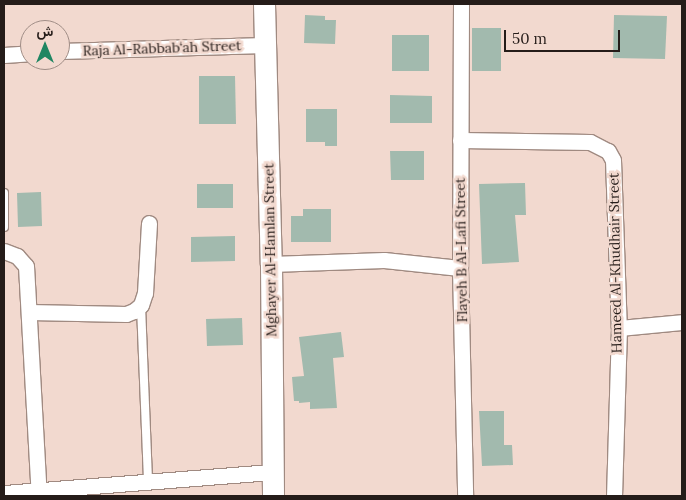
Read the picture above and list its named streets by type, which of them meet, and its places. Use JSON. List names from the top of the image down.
{
  "streets": {
    "street": [
      "Raja Al-Rabbab‘ah Street",
      "Mghayer Al-Hamlan Street",
      "Flayeh B Al-Lafi Street",
      "Hameed Al-Khudhair Street"
    ]
  },
  "crossings": [
    ["Raja Al-Rabbab‘ah Street", "Mghayer Al-Hamlan Street"],
    ["Flayeh B Al-Lafi Street", "Hameed Al-Khudhair Street"]
  ],
  "scale_bar": "50 m",
  "north": "top"
}
